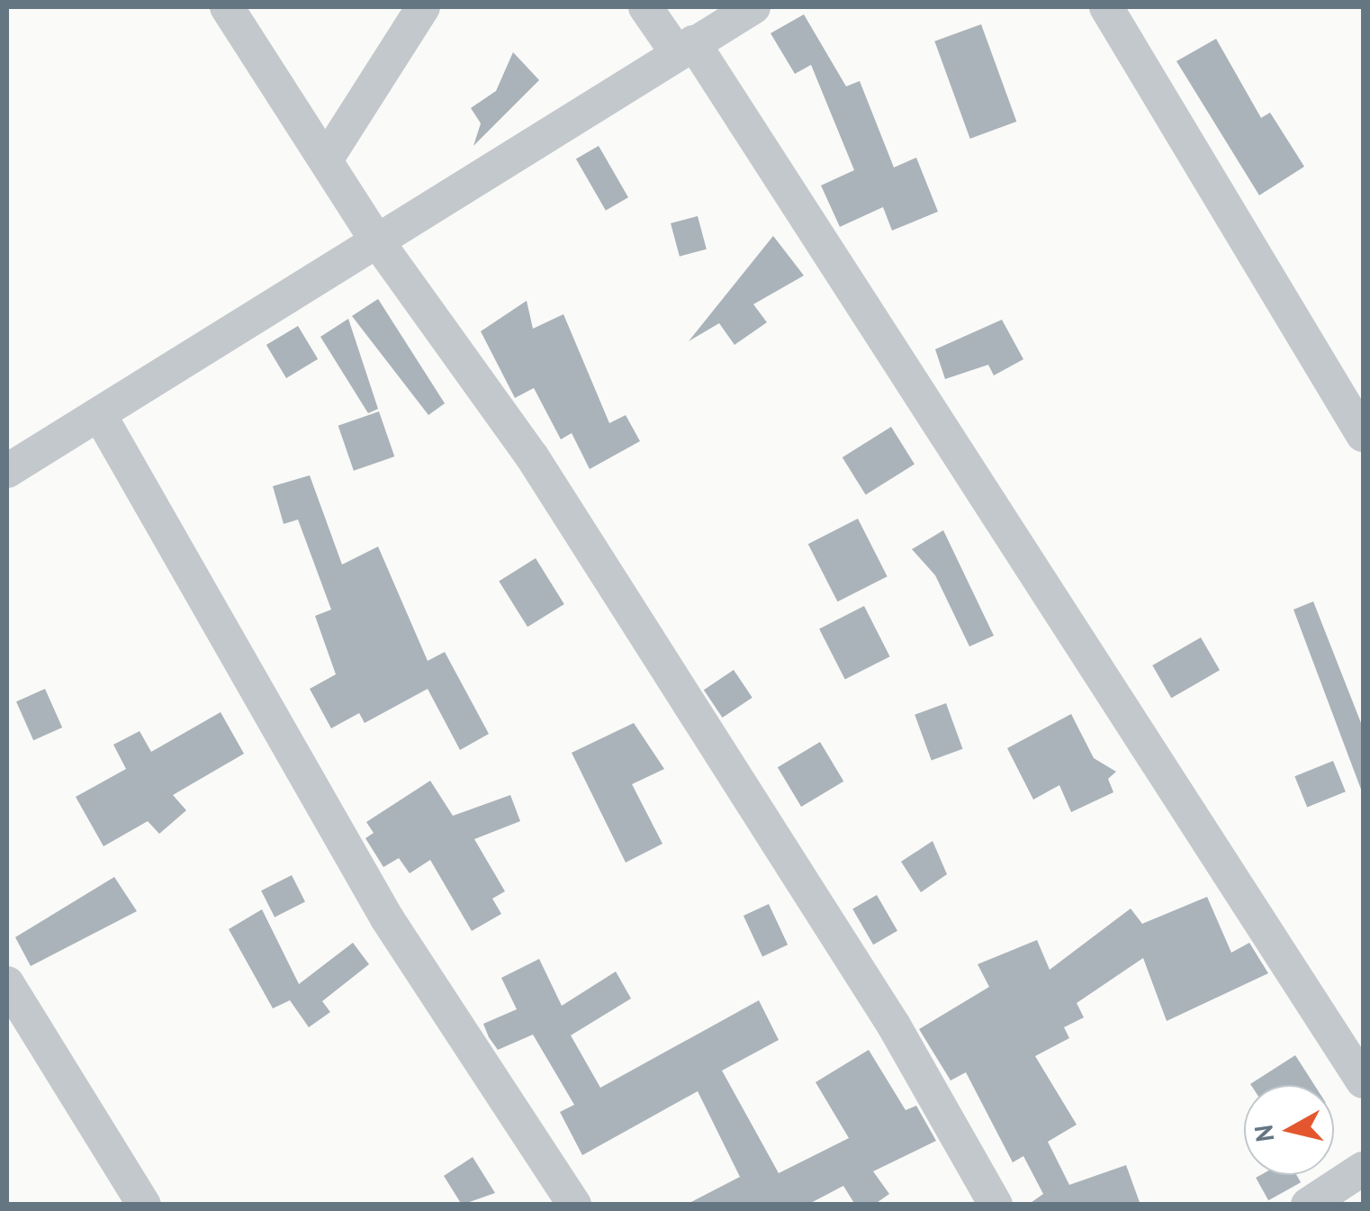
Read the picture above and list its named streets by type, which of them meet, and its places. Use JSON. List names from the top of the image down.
{
  "north": "left"
}
